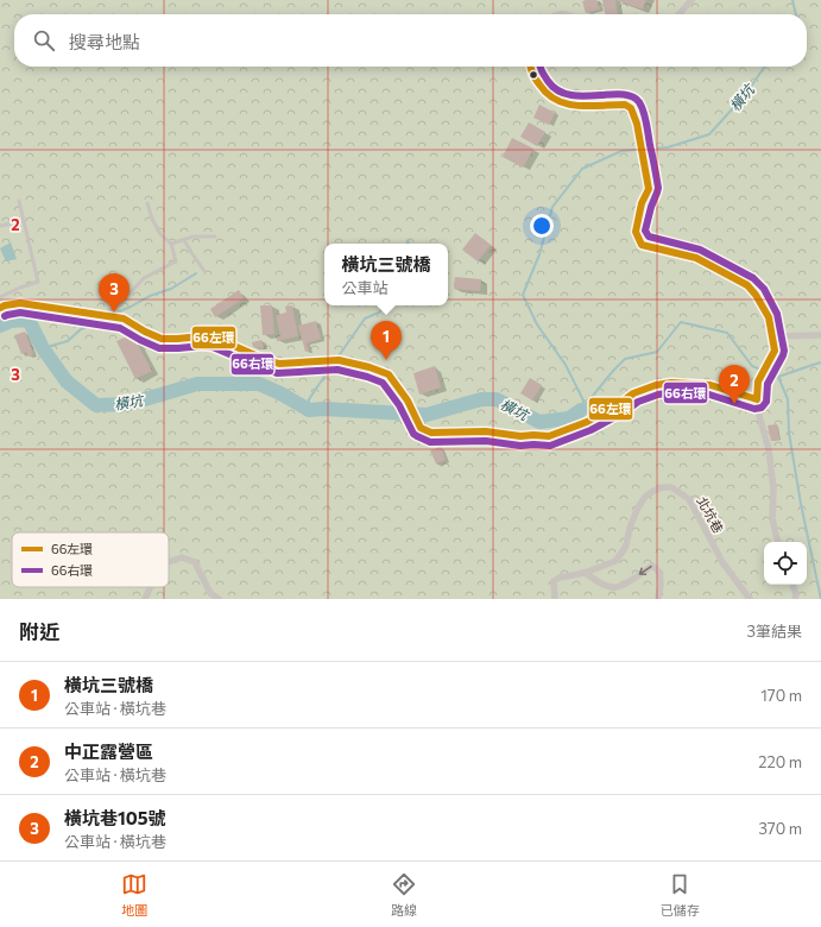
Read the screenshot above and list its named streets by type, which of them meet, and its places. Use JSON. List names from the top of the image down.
{
  "streets": {
    "street": ["北坑巷"]
  },
  "water": ["橫坑"],
  "lines": ["transit line 66左環", "transit line 66右環"],
  "legend": ["66左環", "66右環"],
  "page": {
    "search": "搜尋地點",
    "popup": ["橫坑三號橋", "公車站"],
    "pins": ["3", "1", "2"],
    "heading": ["附近", "3筆結果"],
    "list": [
      {
        "mark": "1",
        "name": "橫坑三號橋",
        "note": "公車站 · 橫坑巷",
        "value": "170 m"
      },
      {
        "mark": "2",
        "name": "中正露營區",
        "note": "公車站 · 橫坑巷",
        "value": "220 m"
      },
      {
        "mark": "3",
        "name": "橫坑巷105號",
        "note": "公車站 · 橫坑巷",
        "value": "370 m"
      }
    ],
    "nav": ["地圖", "路線", "已儲存"]
  },
  "grid": {
    "rows": ["2", "3"]
  }
}
